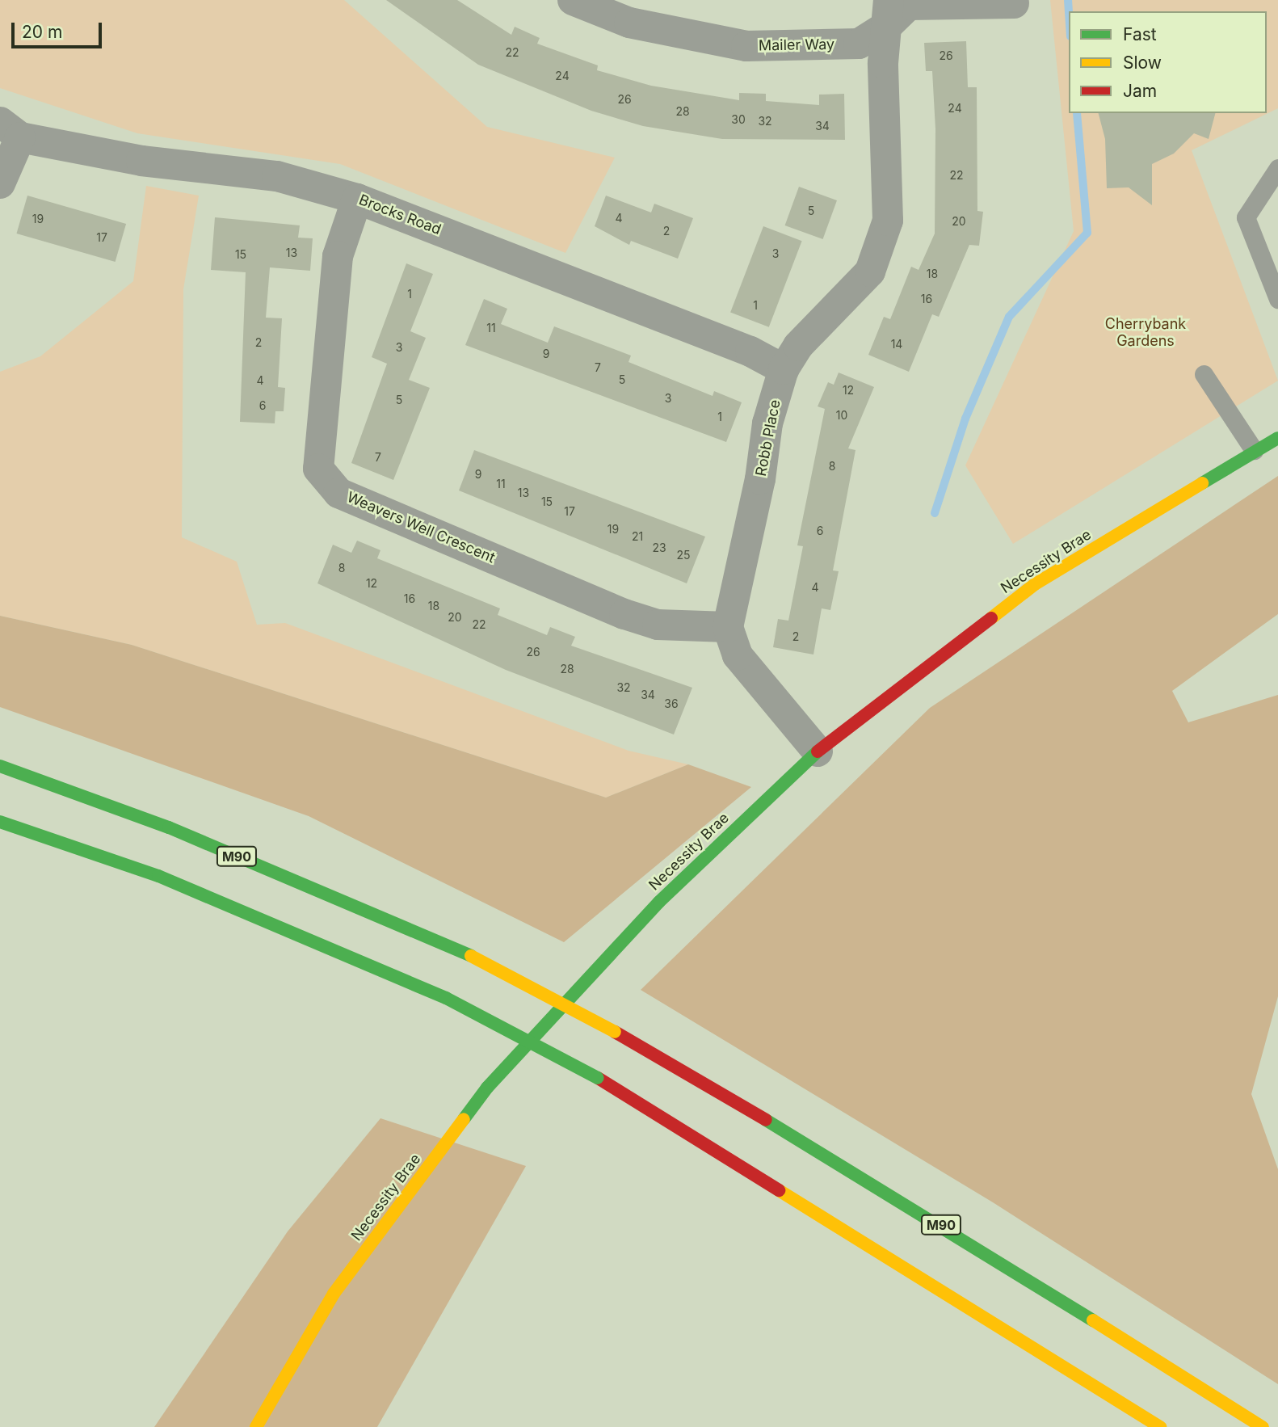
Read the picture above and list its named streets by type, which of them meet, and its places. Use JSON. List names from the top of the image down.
{
  "streets": {
    "main road": ["Necessity Brae", "M90"],
    "street": [
      "Mailer Way",
      "Brocks Road",
      "Robb Place",
      "Weavers Well Crescent"
    ]
  },
  "crossings": [
    ["Mailer Way", "Robb Place"],
    ["Brocks Road", "Robb Place"],
    ["Brocks Road", "Weavers Well Crescent"],
    ["Robb Place", "Weavers Well Crescent"]
  ],
  "parks": ["Cherrybank Gardens"],
  "house_numbers": [
    "22",
    "26",
    "24",
    "26",
    "24",
    "28",
    "30",
    "32",
    "34",
    "22",
    "5",
    "4",
    "19",
    "20",
    "2",
    "17",
    "13",
    "3",
    "15",
    "18",
    "1",
    "16",
    "1",
    "11",
    "2",
    "14",
    "3",
    "9",
    "7",
    "5",
    "4",
    "12",
    "3",
    "5",
    "6",
    "10",
    "1",
    "7",
    "8",
    "9",
    "11",
    "13",
    "15",
    "17",
    "19",
    "6",
    "21",
    "23",
    "25",
    "8",
    "12",
    "4",
    "16",
    "18",
    "20",
    "22",
    "2",
    "26",
    "28",
    "32",
    "34",
    "36"
  ],
  "legend": ["Fast", "Slow", "Jam"],
  "scale_bar": "20 m"
}
